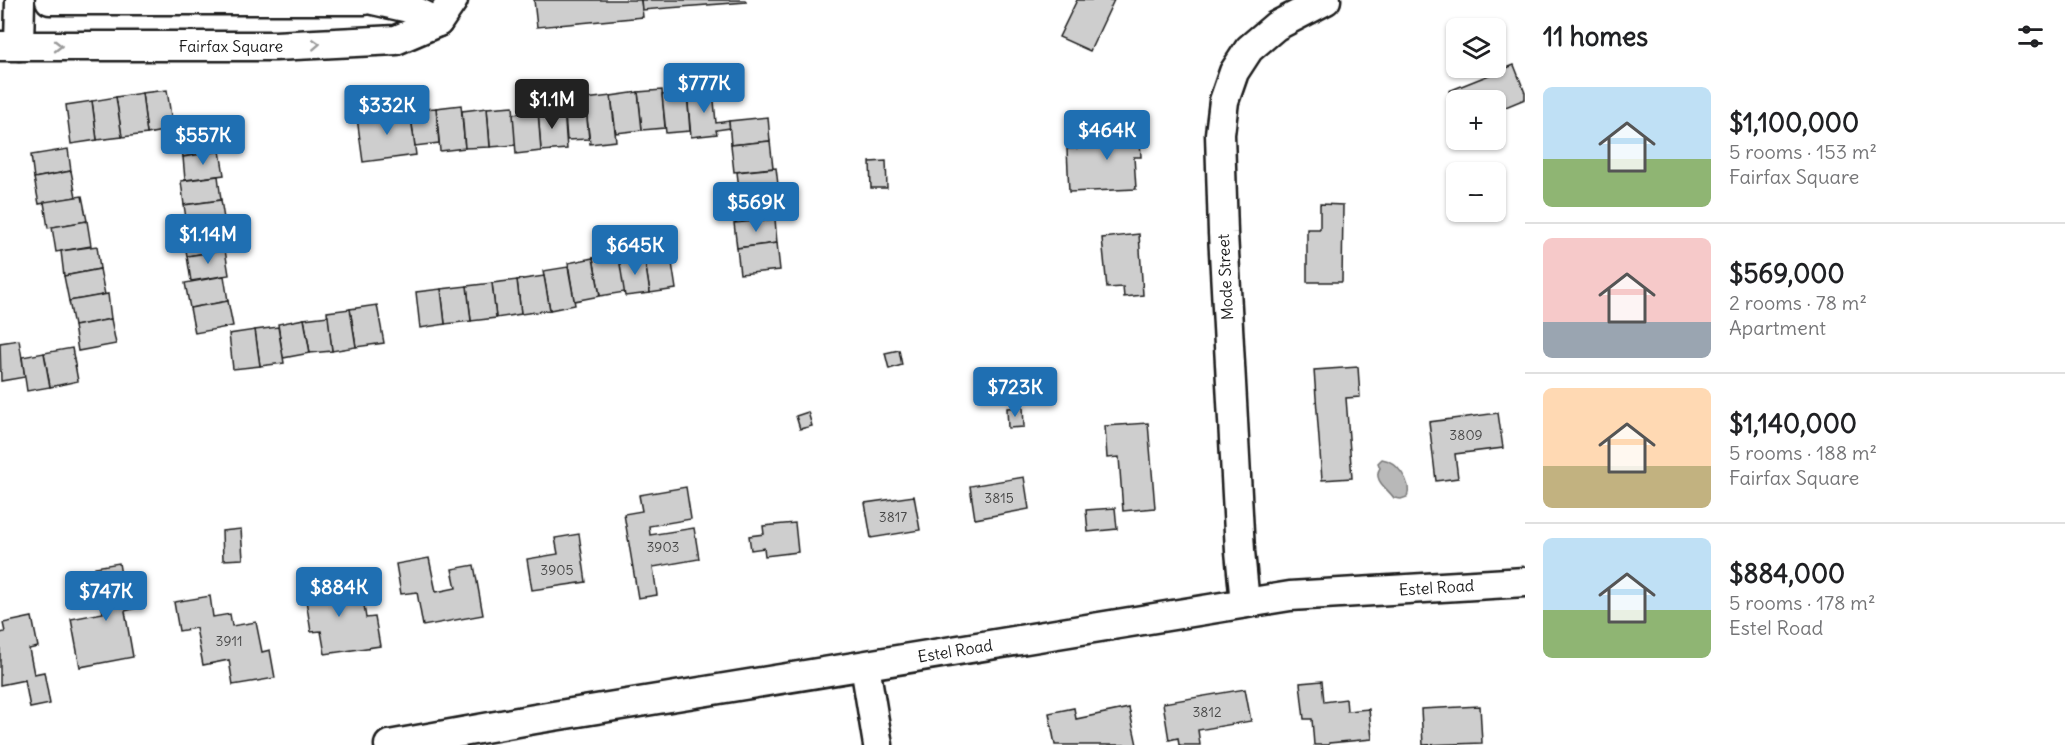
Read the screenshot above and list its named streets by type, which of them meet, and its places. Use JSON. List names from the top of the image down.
{
  "streets": {
    "street": ["Fairfax Square", "Mode Street", "Estel Road"]
  },
  "crossings": [
    ["Mode Street", "Estel Road"]
  ],
  "house_numbers": [
    "3809",
    "3815",
    "3817",
    "3903",
    "3905",
    "3911",
    "3812"
  ],
  "page": {
    "heading": "11 homes",
    "map_buttons": ["+", "−"],
    "price": [
      "$777K",
      "$1.1M",
      "$332K",
      "$464K",
      "$557K",
      "$569K",
      "$1.14M",
      "$645K",
      "$723K",
      "$884K",
      "$747K"
    ],
    "list": [
      {
        "name": "$1,100,000",
        "note": "5 rooms · 153 m² · Fairfax Square"
      },
      {
        "name": "$569,000",
        "note": "2 rooms · 78 m² · Apartment"
      },
      {
        "name": "$1,140,000",
        "note": "5 rooms · 188 m² · Fairfax Square"
      },
      {
        "name": "$884,000",
        "note": "5 rooms · 178 m² · Estel Road"
      }
    ]
  }
}
